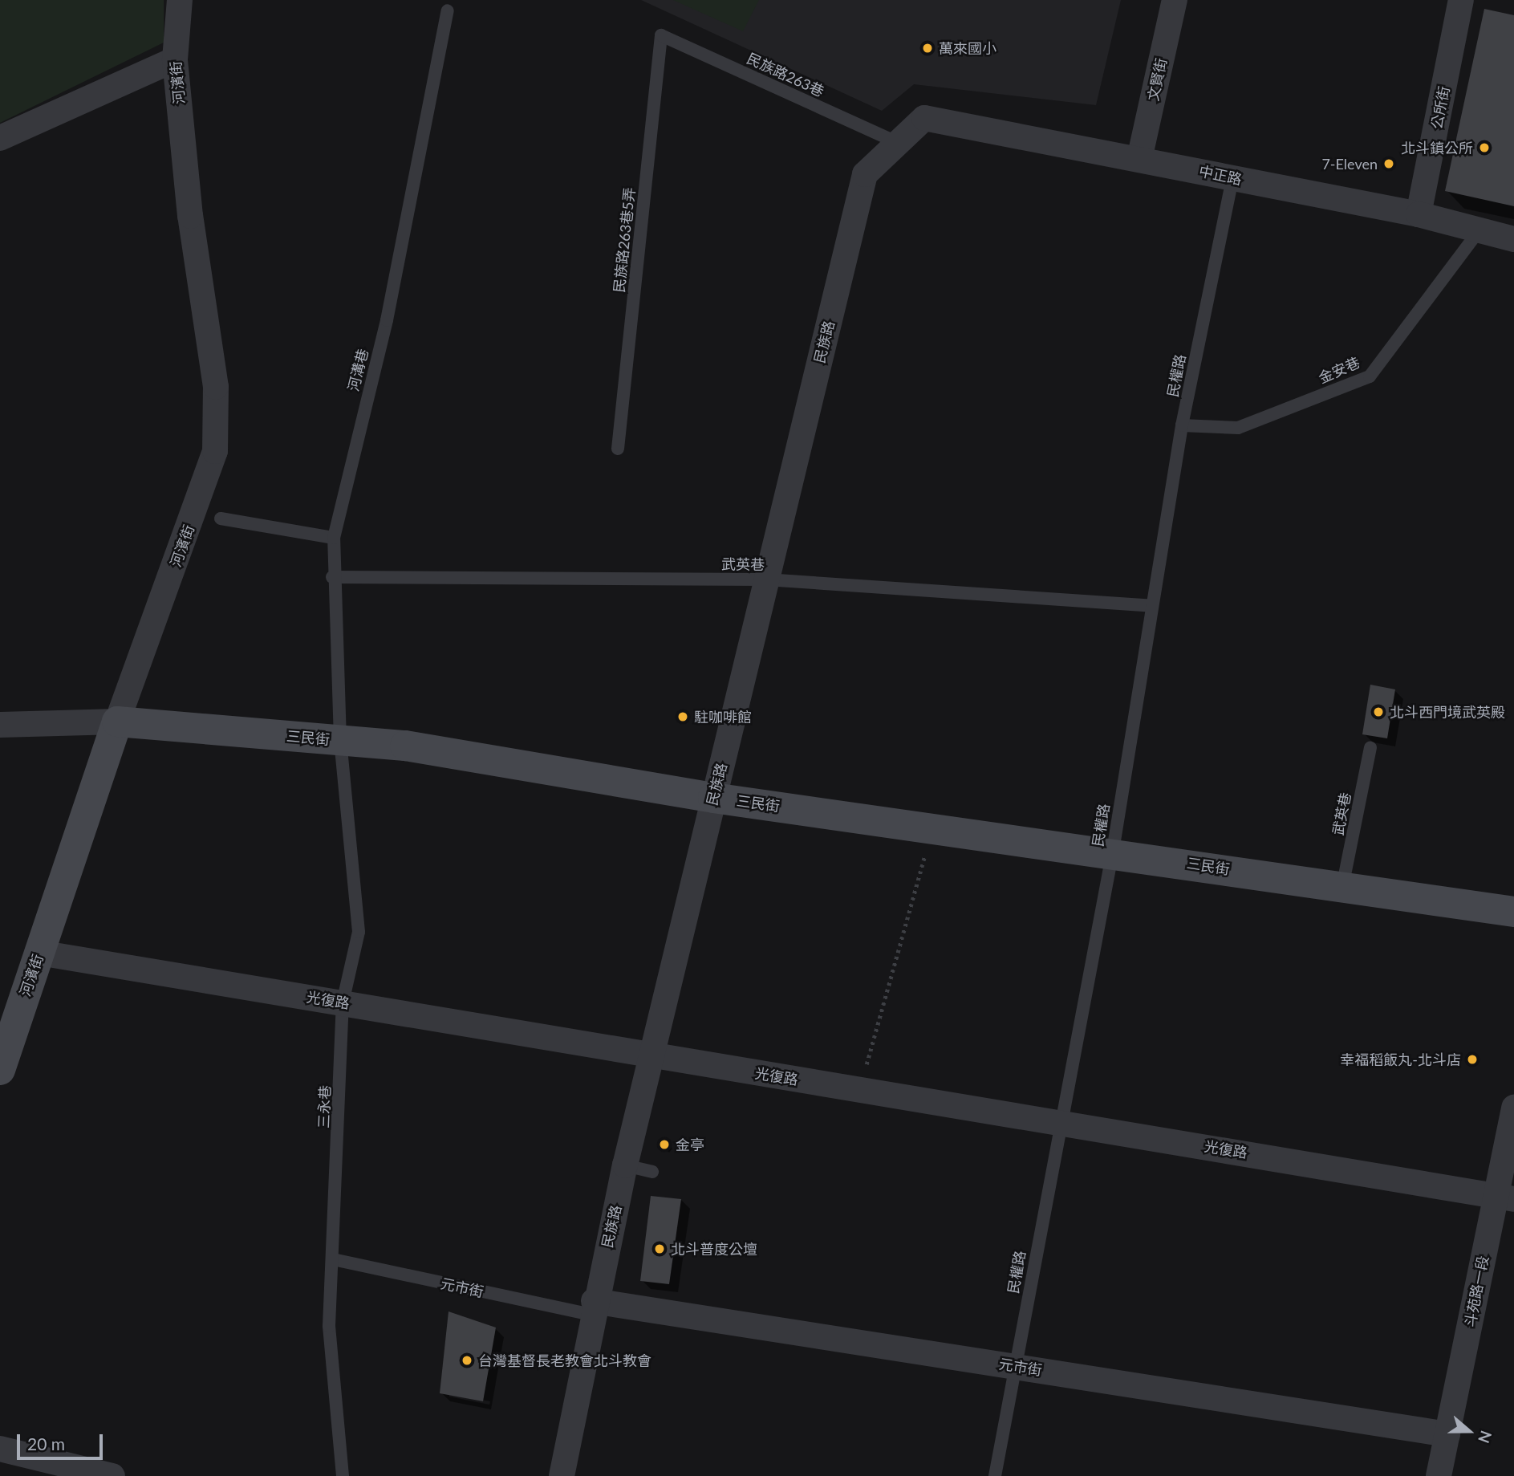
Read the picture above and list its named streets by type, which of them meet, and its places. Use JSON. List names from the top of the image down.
{
  "streets": {
    "street": [
      "文賢街",
      "河濱街",
      "公所街",
      "中正路",
      "民族路",
      "三民街",
      "光復路",
      "元市街",
      "斗苑路一段"
    ],
    "lane": [
      "民族路263巷",
      "民族路263巷5弄",
      "河溝巷",
      "金安巷",
      "民權路",
      "武英巷",
      "三永巷"
    ]
  },
  "crossings": [
    ["民族路263巷", "民族路263巷5弄"],
    ["民族路263巷", "民族路"],
    ["文賢街", "中正路"],
    ["河濱街", "三民街"],
    ["河濱街", "光復路"],
    ["公所街", "中正路"],
    ["中正路", "民族路"],
    ["中正路", "金安巷"],
    ["中正路", "民權路"],
    ["民族路", "武英巷"],
    ["民族路", "三民街"],
    ["民族路", "光復路"],
    ["民族路", "元市街"],
    ["河溝巷", "武英巷"],
    ["河溝巷", "三民街"],
    ["河溝巷", "三永巷"],
    ["金安巷", "民權路"],
    ["民權路", "武英巷"],
    ["民權路", "三民街"],
    ["民權路", "光復路"],
    ["民權路", "元市街"],
    ["武英巷", "三民街"],
    ["三民街", "三永巷"],
    ["光復路", "三永巷"],
    ["光復路", "斗苑路一段"],
    ["三永巷", "元市街"],
    ["元市街", "斗苑路一段"]
  ],
  "places": [
    "萬來國小",
    "北斗鎮公所",
    "7-Eleven",
    "北斗西門境武英殿",
    "駐咖啡館",
    "幸福稻飯丸-北斗店",
    "金亭",
    "北斗普度公壇",
    "台灣基督長老教會北斗教會"
  ],
  "scale_bar": "20 m",
  "north": "right"
}
